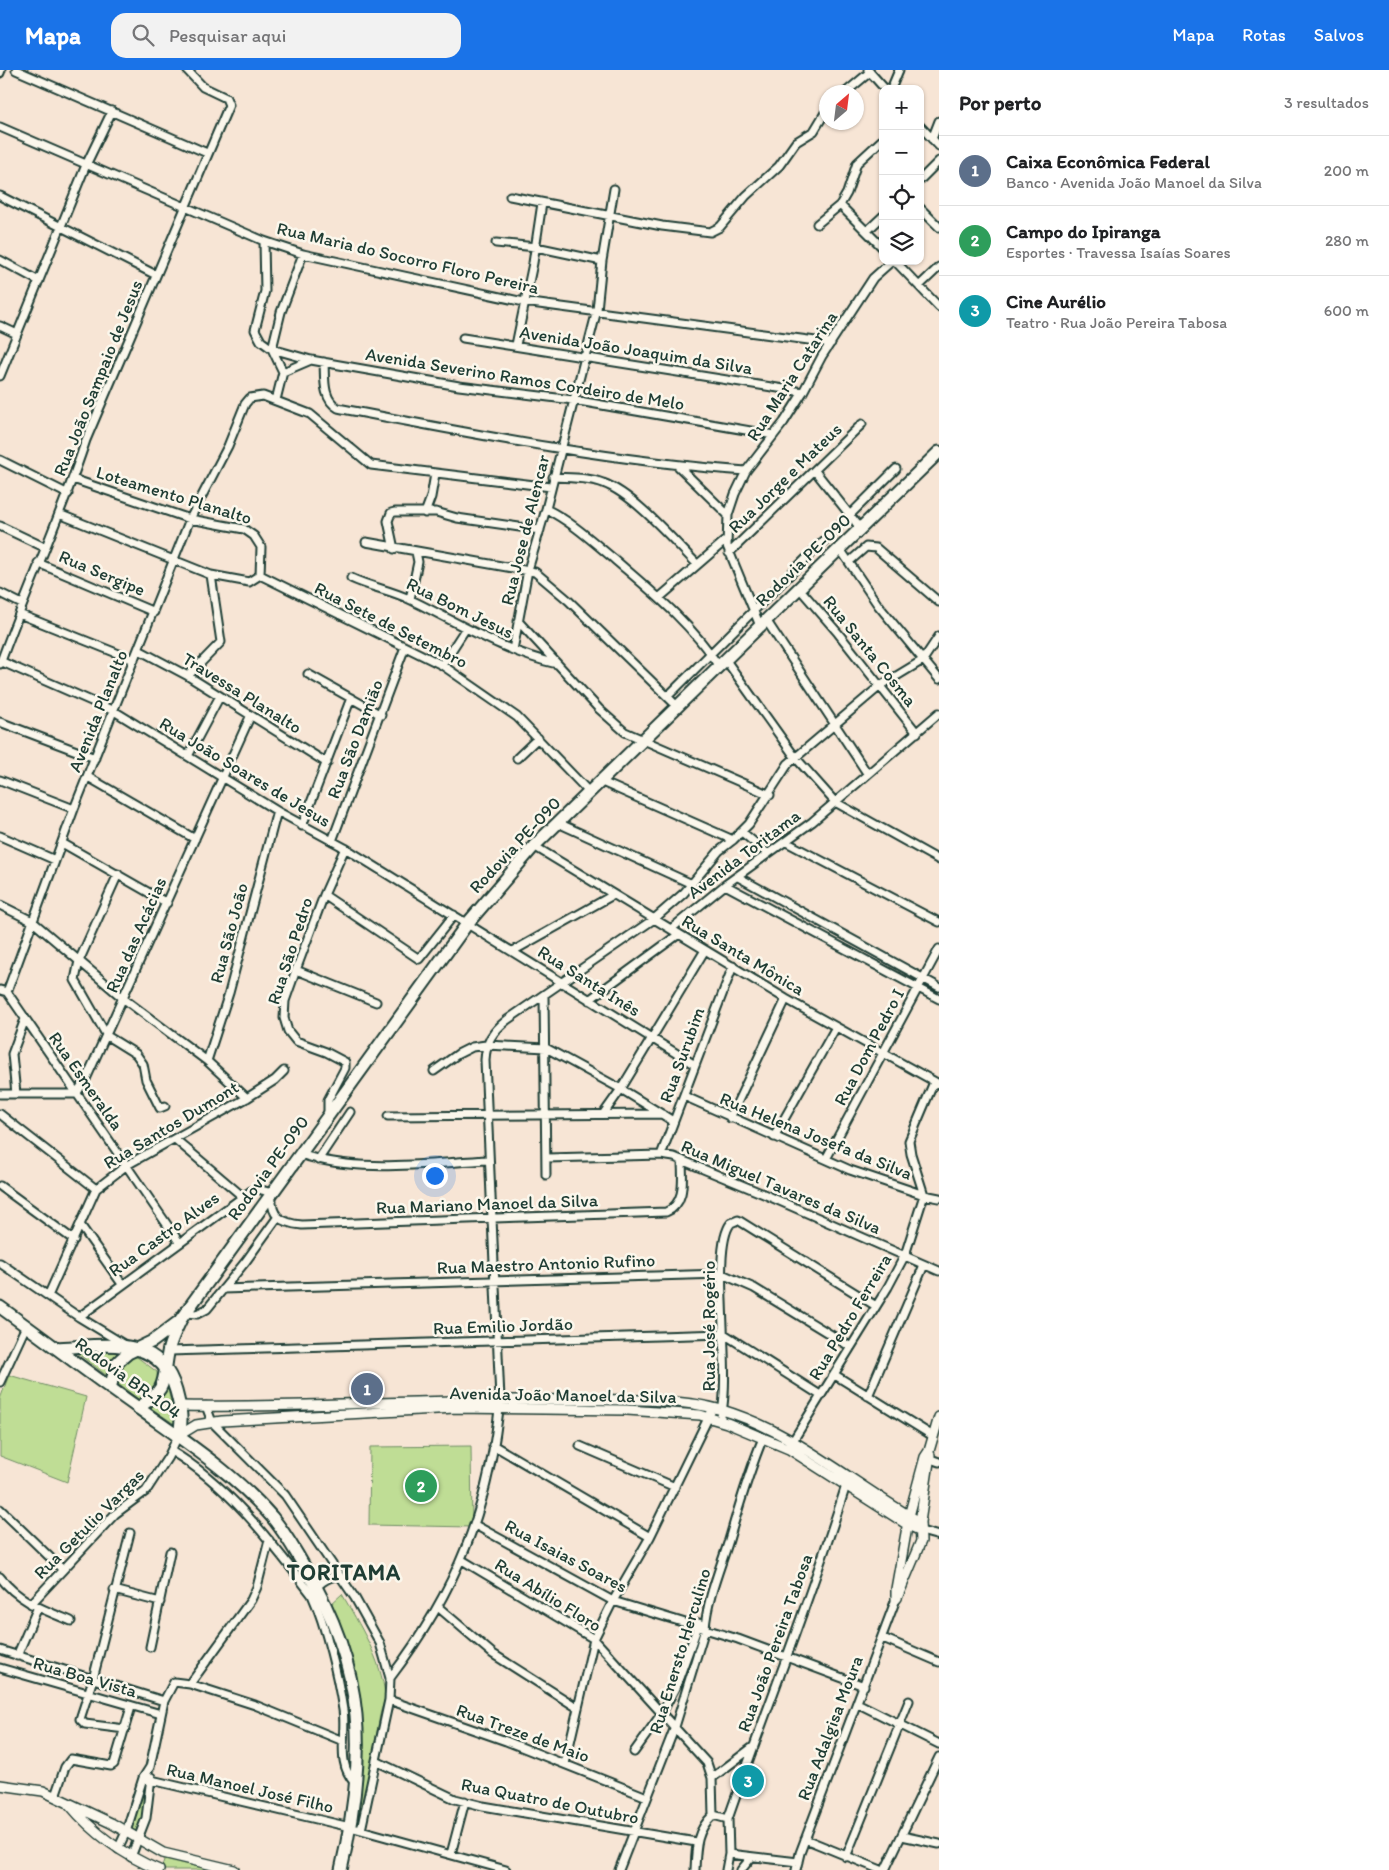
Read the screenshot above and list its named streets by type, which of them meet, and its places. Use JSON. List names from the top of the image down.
{
  "streets": {
    "main road": ["Rodovia PE-090", "Rodovia BR-104"],
    "street": [
      "Rua Maria do Socorro Floro Pereira",
      "Avenida João Joaquim da Silva",
      "Rua Maria Catarina",
      "Rua João Sampaio de Jesus",
      "Avenida Severino Ramos Cordeiro de Melo",
      "Rua Jorge e Mateus",
      "Loteamento Planalto",
      "Rua Jose de Alencar",
      "Rua Sergipe",
      "Rua Bom Jesus",
      "Rua Sete de Setembro",
      "Rua Santa Cosma",
      "Travessa Planalto",
      "Avenida Planalto",
      "Rua São Damião",
      "Rua João Soares de Jesus",
      "Avenida Toritama",
      "Rua São João",
      "Rua das Acácias",
      "Rua São Pedro",
      "Rua Santa Mônica",
      "Rua Santa Inês",
      "Rua Dom Pedro I",
      "Rua Surubim",
      "Rua Esmeralda",
      "Rua Santos Dumont",
      "Rua Helena Josefa da Silva",
      "Rua Miguel Tavares da Silva",
      "Rua Mariano Manoel da Silva",
      "Rua Castro Alves",
      "Rua Maestro Antonio Rufino",
      "Rua Pedro Ferreira",
      "Rua Emilio Jordão",
      "Rua José Rogério",
      "Avenida João Manoel da Silva",
      "Rua Getulio Vargas",
      "Rua Isaias Soares",
      "Rua Abílio Floro",
      "Rua João Pereira Tabosa",
      "Rua Enersto Herculino",
      "Rua Boa Vista",
      "Rua Adalgisa Moura",
      "Rua Treze de Maio",
      "Rua Manoel José Filho",
      "Rua Quatro de Outubro"
    ]
  },
  "crossings": [
    ["Rua Maria do Socorro Floro Pereira", "Rua Maria Catarina"],
    ["Rua Maria do Socorro Floro Pereira", "Rua João Sampaio de Jesus"],
    ["Rua Maria do Socorro Floro Pereira", "Rua Jose de Alencar"],
    ["Avenida João Joaquim da Silva", "Rua Maria Catarina"],
    ["Avenida João Joaquim da Silva", "Rua Jose de Alencar"],
    ["Rua Maria Catarina", "Avenida Severino Ramos Cordeiro de Melo"],
    ["Rua Maria Catarina", "Rua Jorge e Mateus"],
    ["Rua Maria Catarina", "Rodovia PE-090"],
    ["Rua Maria Catarina", "Avenida Toritama"],
    ["Rua João Sampaio de Jesus", "Loteamento Planalto"],
    ["Rua João Sampaio de Jesus", "Rua Sergipe"],
    ["Rua João Sampaio de Jesus", "Rua João Soares de Jesus"],
    ["Avenida Severino Ramos Cordeiro de Melo", "Rua Jose de Alencar"],
    ["Loteamento Planalto", "Rua Sete de Setembro"],
    ["Loteamento Planalto", "Avenida Planalto"],
    ["Rua Jose de Alencar", "Rua Bom Jesus"],
    ["Rodovia PE-090", "Rua Sete de Setembro"],
    ["Rodovia PE-090", "Rua Santa Cosma"],
    ["Rodovia PE-090", "Rua João Soares de Jesus"],
    ["Rodovia PE-090", "Rua São Pedro"],
    ["Rodovia PE-090", "Rua Santa Mônica"],
    ["Rodovia PE-090", "Rua Santa Inês"],
    ["Rodovia PE-090", "Rua Castro Alves"],
    ["Rodovia PE-090", "Rua Emilio Jordão"],
    ["Rodovia PE-090", "Rodovia BR-104"],
    ["Rua Sergipe", "Avenida Planalto"],
    ["Rua Sete de Setembro", "Rua São Damião"],
    ["Rua Santa Cosma", "Avenida Toritama"],
    ["Travessa Planalto", "Avenida Planalto"],
    ["Travessa Planalto", "Rua das Acácias"],
    ["Avenida Planalto", "Rua João Soares de Jesus"],
    ["Avenida Planalto", "Rua Esmeralda"],
    ["Rua São Damião", "Rua João Soares de Jesus"],
    ["Rua João Soares de Jesus", "Rua São João"],
    ["Rua João Soares de Jesus", "Rua das Acácias"],
    ["Rua João Soares de Jesus", "Rua São Pedro"],
    ["Rua João Soares de Jesus", "Rua Santa Inês"],
    ["Avenida Toritama", "Rua Santa Mônica"],
    ["Avenida Toritama", "Rua Santa Inês"],
    ["Rua das Acácias", "Rua Esmeralda"],
    ["Rua Santa Mônica", "Rua Dom Pedro I"],
    ["Rua Santa Mônica", "Rua Surubim"],
    ["Rua Santa Inês", "Rua Surubim"],
    ["Rua Dom Pedro I", "Rua Helena Josefa da Silva"],
    ["Rua Surubim", "Rua Helena Josefa da Silva"],
    ["Rua Surubim", "Rua Miguel Tavares da Silva"],
    ["Rua Esmeralda", "Rua Santos Dumont"],
    ["Rua Esmeralda", "Rua Castro Alves"],
    ["Rua Helena Josefa da Silva", "Rua Pedro Ferreira"],
    ["Rua Miguel Tavares da Silva", "Rua Mariano Manoel da Silva"],
    ["Rua Miguel Tavares da Silva", "Rua Pedro Ferreira"],
    ["Rua Maestro Antonio Rufino", "Rua Pedro Ferreira"],
    ["Rua Maestro Antonio Rufino", "Rua José Rogério"],
    ["Rua Pedro Ferreira", "Rua José Rogério"],
    ["Rua Pedro Ferreira", "Avenida João Manoel da Silva"],
    ["Rua Emilio Jordão", "Rua José Rogério"],
    ["Rua José Rogério", "Avenida João Manoel da Silva"],
    ["Rodovia BR-104", "Avenida João Manoel da Silva"],
    ["Rodovia BR-104", "Rua Getulio Vargas"],
    ["Rodovia BR-104", "Rua Manoel José Filho"],
    ["Avenida João Manoel da Silva", "Rua Getulio Vargas"],
    ["Avenida João Manoel da Silva", "Rua João Pereira Tabosa"],
    ["Avenida João Manoel da Silva", "Rua Enersto Herculino"],
    ["Rua Getulio Vargas", "Rua Boa Vista"],
    ["Rua Isaias Soares", "Rua João Pereira Tabosa"],
    ["Rua Isaias Soares", "Rua Enersto Herculino"],
    ["Rua Isaias Soares", "Rua Adalgisa Moura"],
    ["Rua Abílio Floro", "Rua Enersto Herculino"],
    ["Rua Enersto Herculino", "Rua Treze de Maio"],
    ["Rua Enersto Herculino", "Rua Quatro de Outubro"]
  ],
  "districts": ["TORITAMA"],
  "north": "top right",
  "page": {
    "header": "Mapa",
    "search": "Pesquisar aqui",
    "nav": ["Mapa", "Rotas", "Salvos"],
    "heading": ["Por perto", "3 resultados"],
    "map_buttons": ["+", "−"],
    "list": [
      {
        "mark": "1",
        "name": "Caixa Econômica Federal",
        "note": "Banco · Avenida João Manoel da Silva",
        "value": "200 m"
      },
      {
        "mark": "2",
        "name": "Campo do Ipiranga",
        "note": "Esportes · Travessa Isaías Soares",
        "value": "280 m"
      },
      {
        "mark": "3",
        "name": "Cine Aurélio",
        "note": "Teatro · Rua João Pereira Tabosa",
        "value": "600 m"
      }
    ],
    "pins": ["1", "2", "3"]
  }
}
